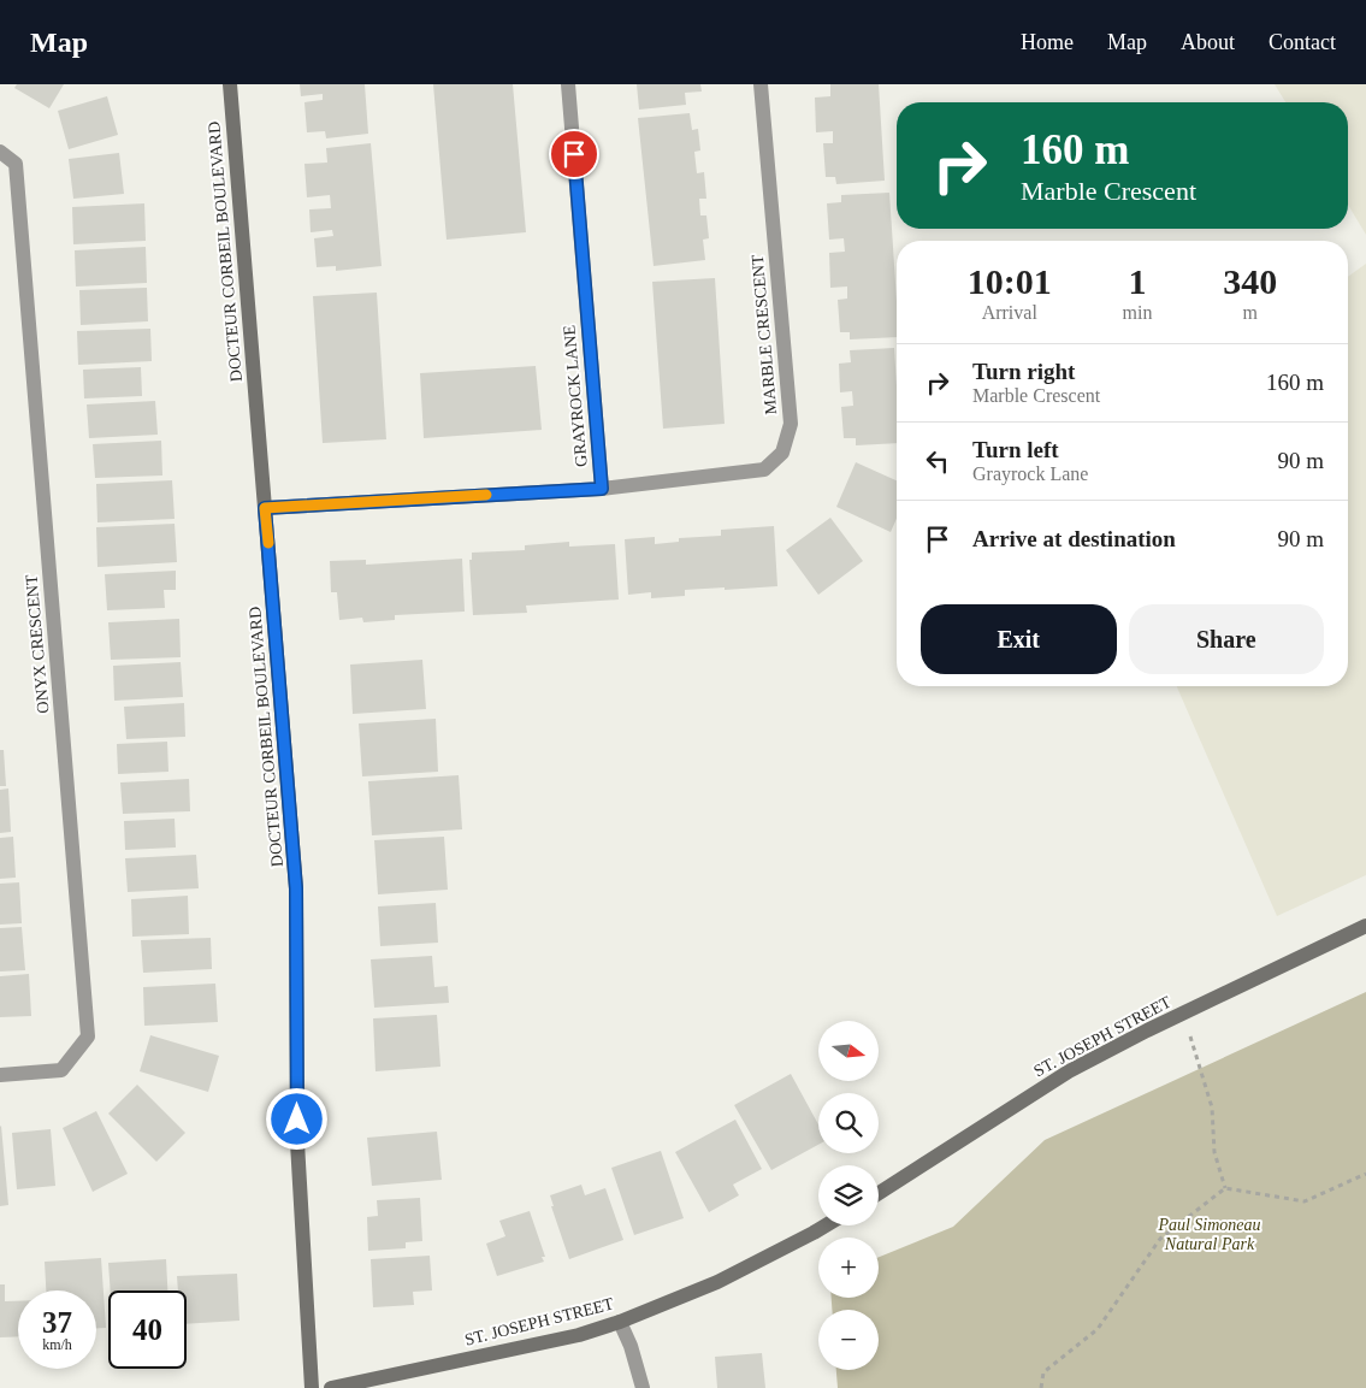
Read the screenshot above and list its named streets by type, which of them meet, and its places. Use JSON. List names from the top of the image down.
{
  "streets": {
    "street": [
      "DOCTEUR CORBEIL BOULEVARD",
      "MARBLE CRESCENT",
      "GRAYROCK LANE",
      "ONYX CRESCENT",
      "ST. JOSEPH STREET"
    ]
  },
  "crossings": [
    ["DOCTEUR CORBEIL BOULEVARD", "MARBLE CRESCENT"],
    ["MARBLE CRESCENT", "GRAYROCK LANE"]
  ],
  "parks": ["Paul Simoneau Natural Park"],
  "north": "right",
  "page": {
    "header": "Map",
    "nav": [
      "Home",
      "Map",
      "About",
      "Contact"
    ],
    "turn": ["160 m", "Marble Crescent"],
    "eta": [
      "10:01",
      "Arrival",
      "1",
      "min",
      "340",
      "m"
    ],
    "list": [
      {
        "name": "Turn right",
        "note": "Marble Crescent",
        "value": "160 m"
      },
      {
        "name": "Turn left",
        "note": "Grayrock Lane",
        "value": "90 m"
      },
      {
        "name": "Arrive at destination",
        "value": "90 m"
      }
    ],
    "buttons": ["Exit", "Share"],
    "map_buttons": ["+", "−"],
    "speed": "37 km/h",
    "limit": "40"
  }
}
